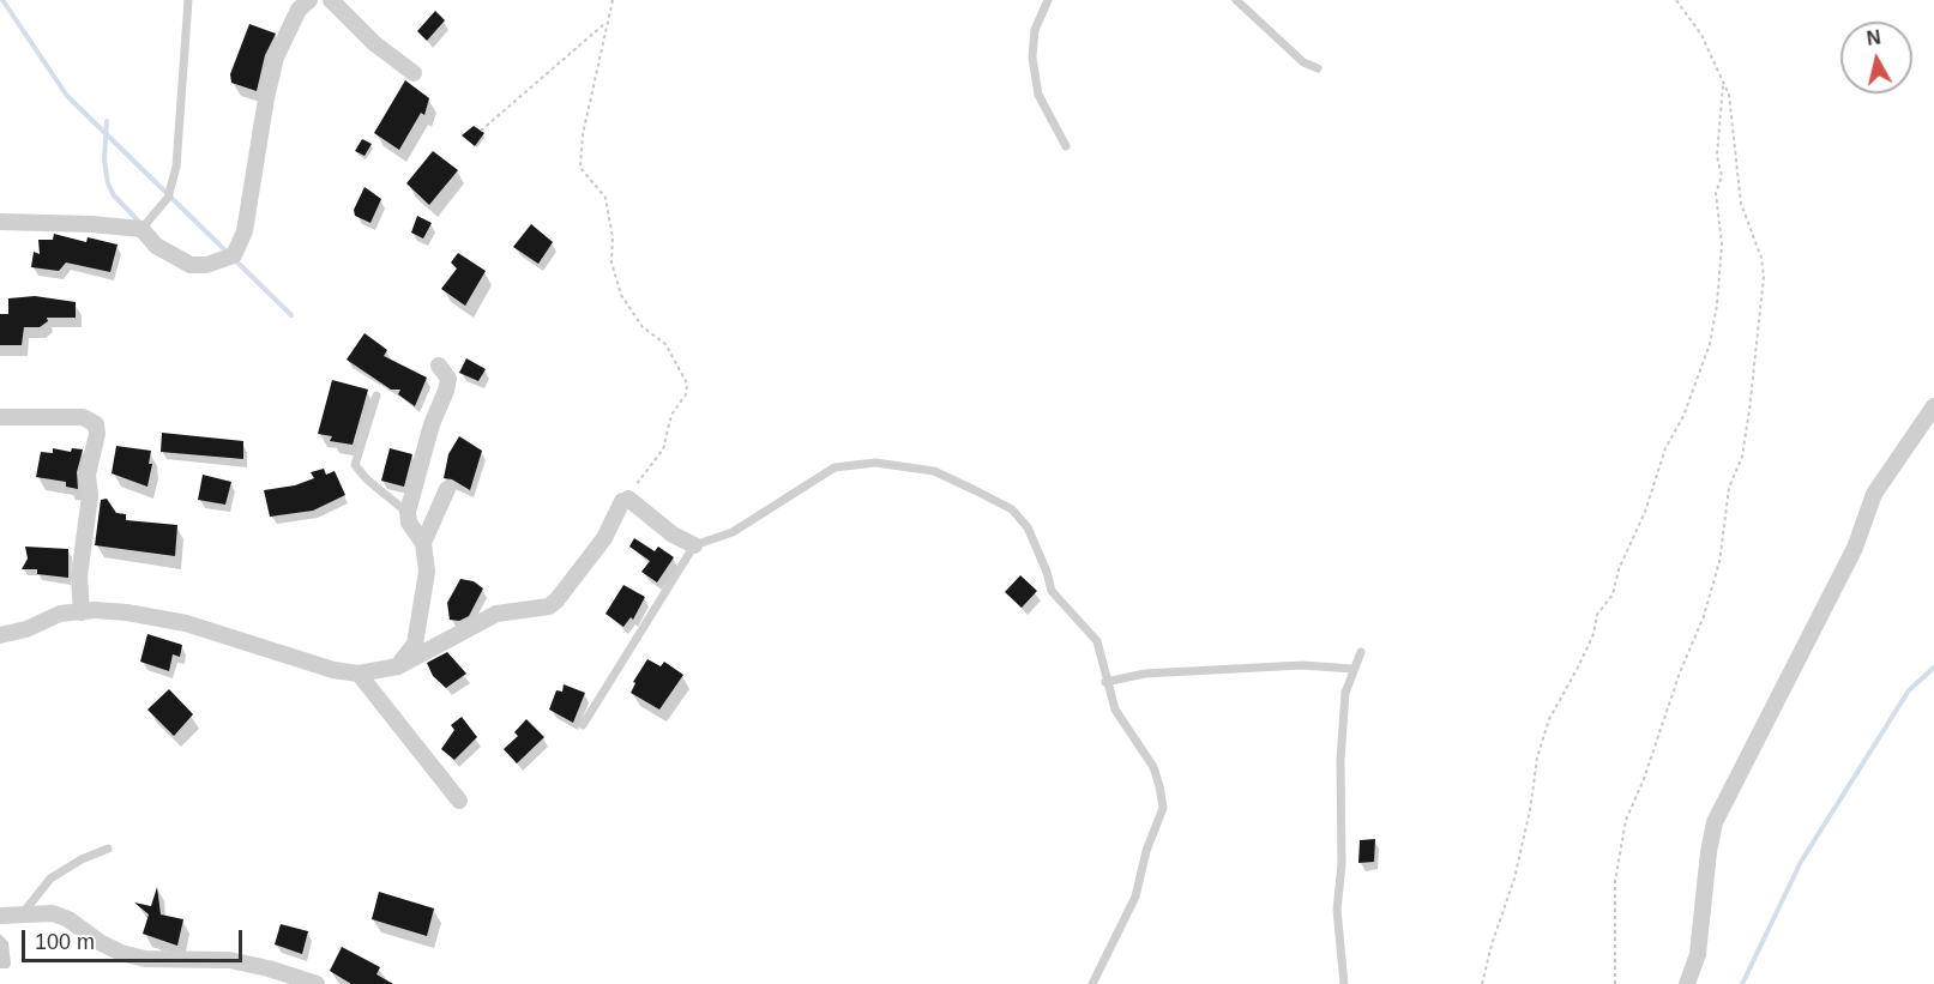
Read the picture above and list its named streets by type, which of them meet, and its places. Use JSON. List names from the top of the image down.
{
  "scale_bar": "100 m",
  "north": "top"
}
